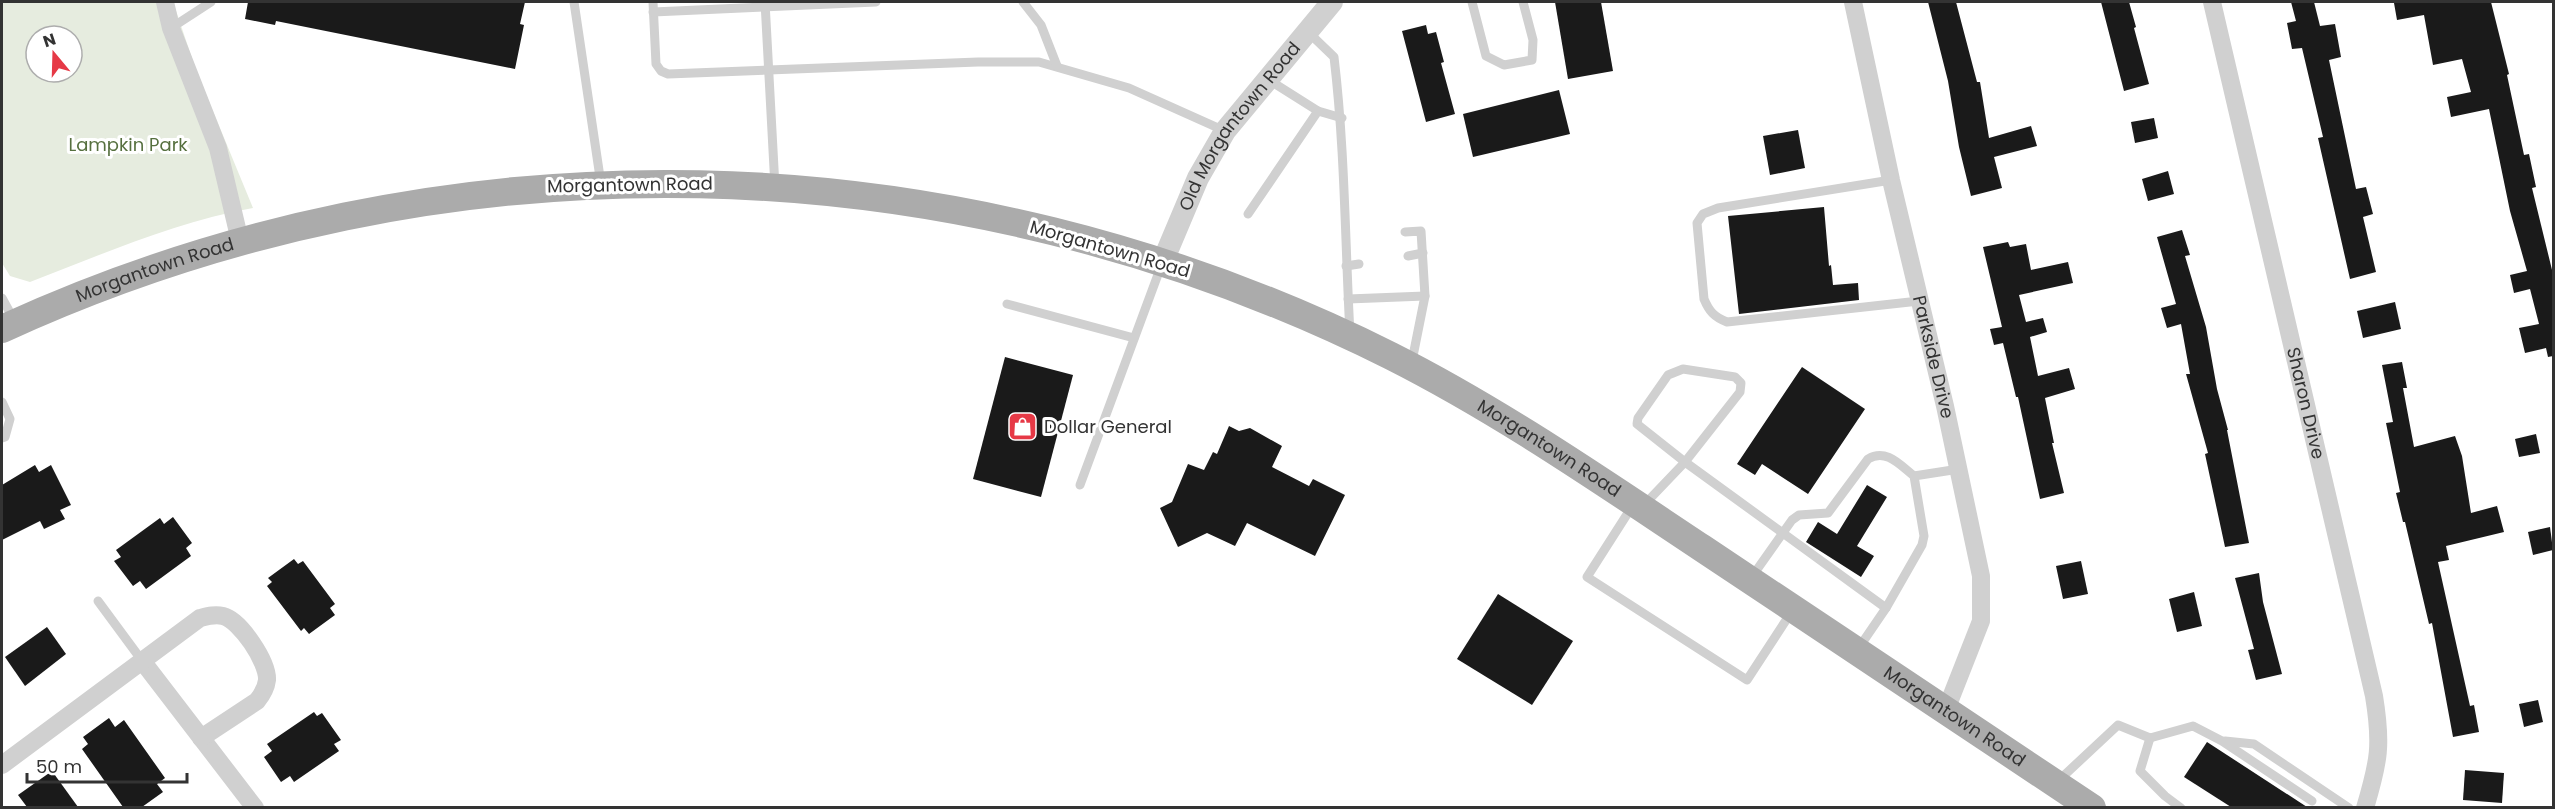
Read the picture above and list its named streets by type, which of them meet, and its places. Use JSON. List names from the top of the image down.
{
  "streets": {
    "main road": ["Morgantown Road"],
    "street": ["Old Morgantown Road", "Parkside Drive", "Sharon Drive"]
  },
  "crossings": [
    ["Old Morgantown Road", "Morgantown Road"],
    ["Morgantown Road", "Parkside Drive"]
  ],
  "parks": ["Lampkin Park"],
  "places": {
    "shop": ["Dollar General"]
  },
  "scale_bar": "50 m",
  "north": "top"
}
